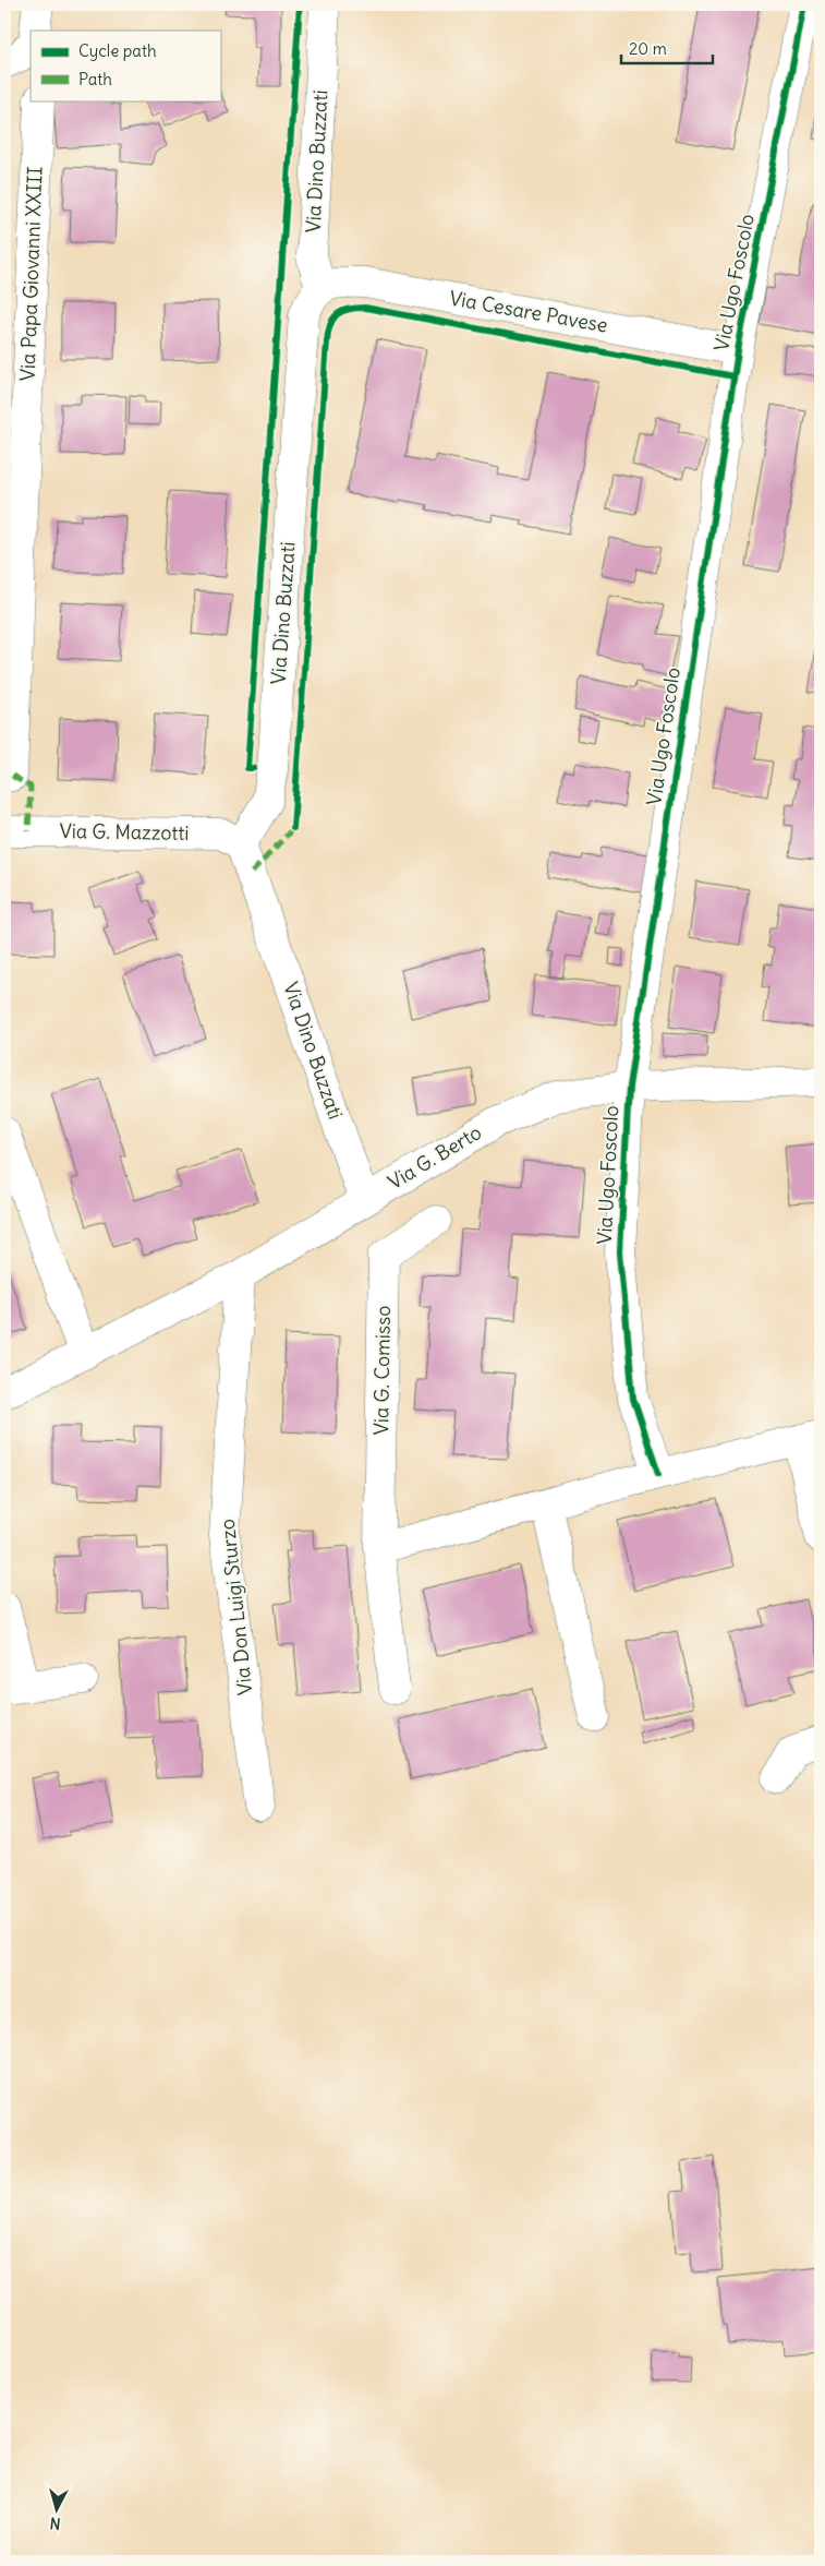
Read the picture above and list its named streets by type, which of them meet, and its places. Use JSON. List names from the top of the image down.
{
  "streets": {
    "street": [
      "Via Dino Buzzati",
      "Via Papa Giovanni XXIII",
      "Via Ugo Foscolo",
      "Via Cesare Pavese",
      "Via G. Mazzotti",
      "Via G. Berto",
      "Via G. Comisso",
      "Via Don Luigi Sturzo"
    ]
  },
  "crossings": [
    ["Via Dino Buzzati", "Via Cesare Pavese"],
    ["Via Dino Buzzati", "Via G. Mazzotti"],
    ["Via Dino Buzzati", "Via G. Berto"],
    ["Via Ugo Foscolo", "Via Cesare Pavese"],
    ["Via Ugo Foscolo", "Via G. Berto"],
    ["Via G. Berto", "Via Don Luigi Sturzo"]
  ],
  "legend": ["Cycle path", "Path"],
  "scale_bar": "20 m",
  "north": "bottom"
}
